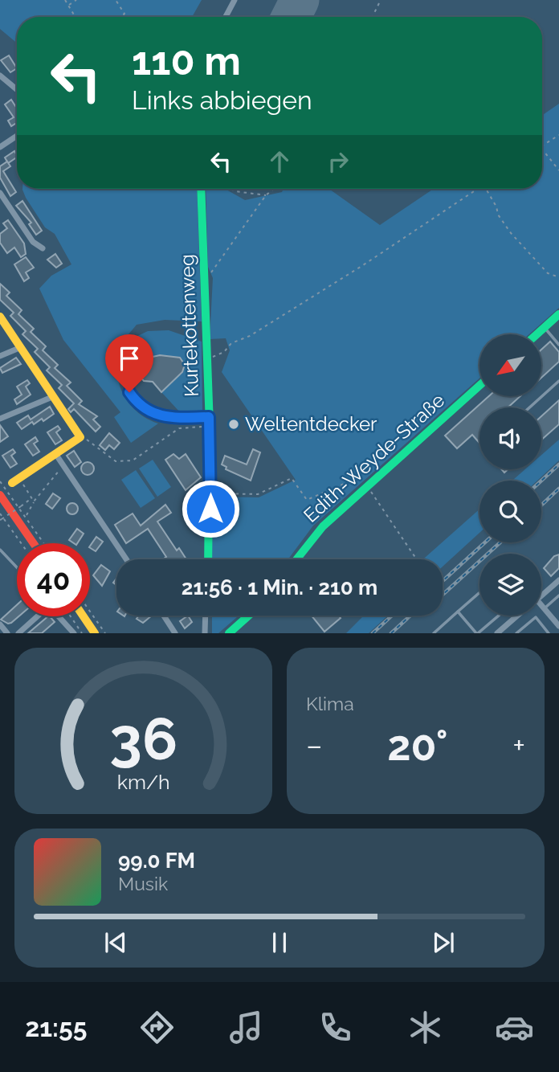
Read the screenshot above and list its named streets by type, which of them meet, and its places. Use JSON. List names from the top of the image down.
{
  "streets": {
    "street": ["Kurtekottenweg", "Edith-Weyde-Straße"]
  },
  "places": ["Weltentdecker"],
  "north": "bottom left",
  "page": {
    "turn": ["110 m", "Links abbiegen"],
    "limit": "40",
    "trip": "21:56 · 1 Min. · 210 m",
    "tile": "Klima",
    "heat": ["−", "20°", "+"],
    "song": ["99.0 FM", "Musik"],
    "tabs": "21:55",
    "gauge": ["36", "km/h"]
  }
}
